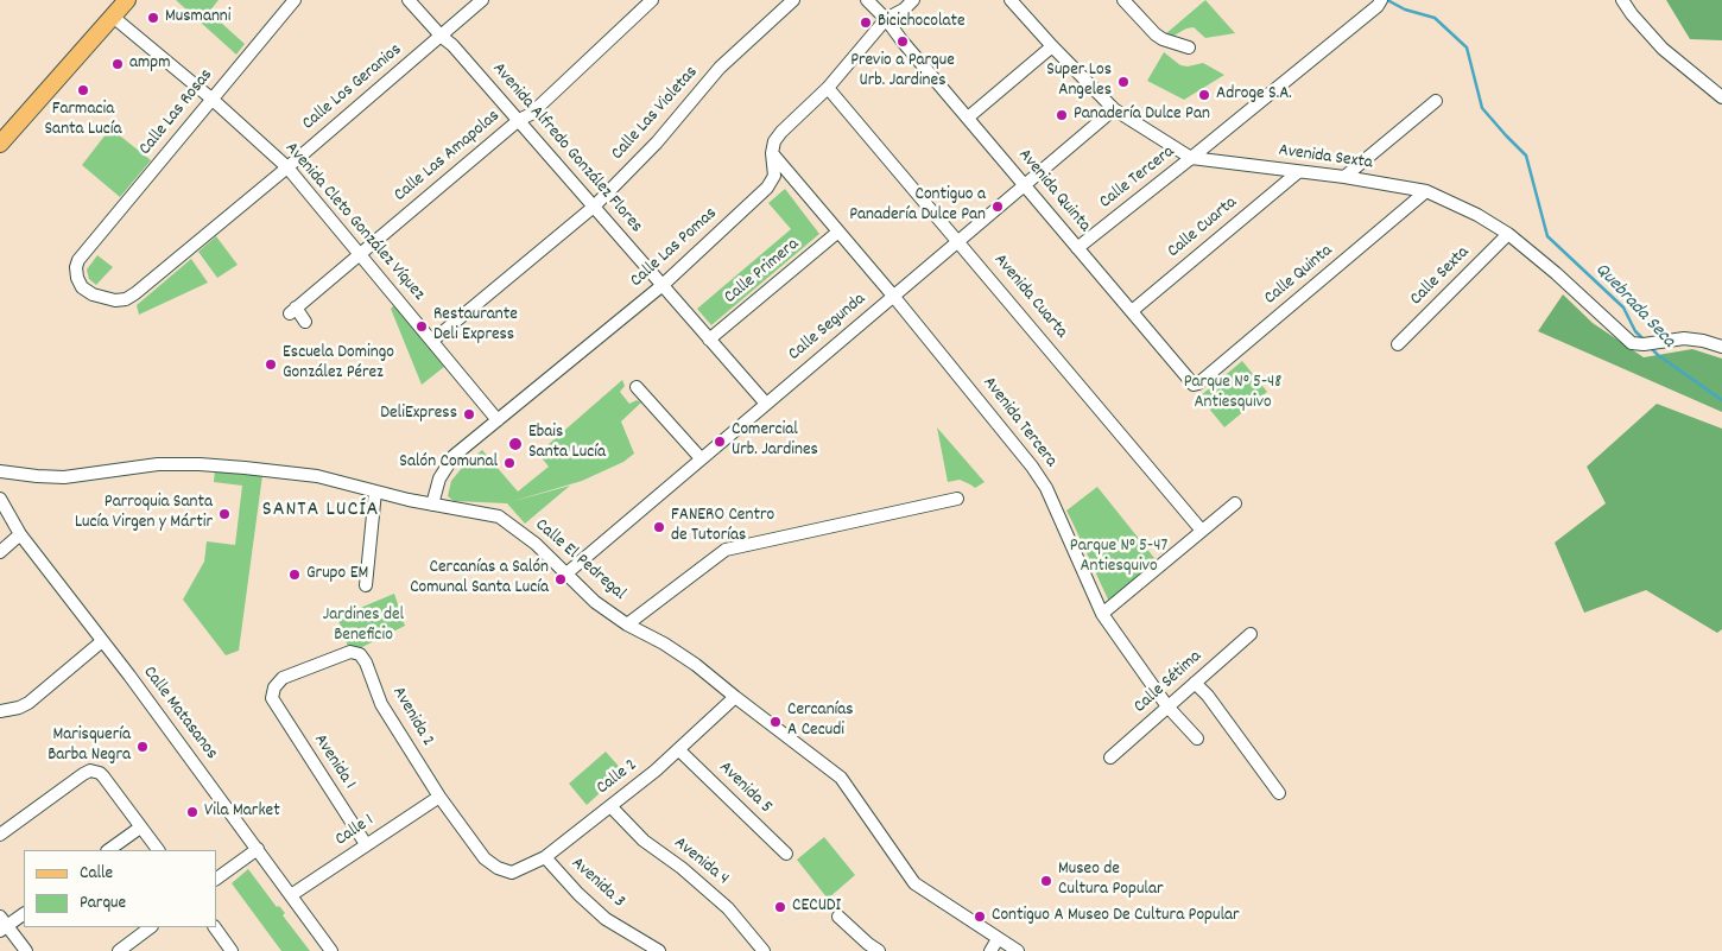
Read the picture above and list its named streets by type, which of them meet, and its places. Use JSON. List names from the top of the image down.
{
  "streets": {
    "street": [
      "Calle Los Geranios",
      "Calle Las Rosas",
      "Calle Las Violetas",
      "Avenida Alfredo González Flores",
      "Calle Las Amapolas",
      "Avenida Sexta",
      "Calle Tercera",
      "Avenida Quinta",
      "Avenida Cleto González Víquez",
      "Calle Cuarta",
      "Calle Las Pomas",
      "Calle Primera",
      "Calle Quinta",
      "Calle Sexta",
      "Avenida Cuarta",
      "Calle Segunda",
      "Avenida Tercera",
      "Calle El Pedregal",
      "Calle Sétima",
      "Calle Matasanos",
      "Avenida 2",
      "Avenida 1",
      "Calle 2",
      "Avenida 5",
      "Calle 1",
      "Avenida 4",
      "Avenida 3"
    ]
  },
  "crossings": [
    ["Calle Los Geranios", "Calle Las Rosas"],
    ["Calle Los Geranios", "Avenida Alfredo González Flores"],
    ["Calle Los Geranios", "Avenida Cleto González Víquez"],
    ["Calle Las Rosas", "Avenida Cleto González Víquez"],
    ["Calle Las Violetas", "Avenida Alfredo González Flores"],
    ["Calle Las Violetas", "Avenida Cleto González Víquez"],
    ["Avenida Alfredo González Flores", "Calle Las Amapolas"],
    ["Avenida Alfredo González Flores", "Calle Las Pomas"],
    ["Avenida Alfredo González Flores", "Calle Primera"],
    ["Avenida Alfredo González Flores", "Calle Segunda"],
    ["Calle Las Amapolas", "Avenida Cleto González Víquez"],
    ["Avenida Sexta", "Calle Tercera"],
    ["Avenida Sexta", "Calle Cuarta"],
    ["Avenida Sexta", "Calle Quinta"],
    ["Avenida Sexta", "Calle Sexta"],
    ["Avenida Sexta", "Calle Segunda"],
    ["Calle Tercera", "Avenida Quinta"],
    ["Avenida Quinta", "Calle Cuarta"],
    ["Avenida Quinta", "Calle Las Pomas"],
    ["Avenida Quinta", "Calle Quinta"],
    ["Avenida Quinta", "Calle Segunda"],
    ["Avenida Cleto González Víquez", "Calle Las Pomas"],
    ["Calle Las Pomas", "Avenida Cuarta"],
    ["Calle Las Pomas", "Avenida Tercera"],
    ["Calle Las Pomas", "Calle El Pedregal"],
    ["Calle Primera", "Avenida Tercera"],
    ["Avenida Cuarta", "Calle Segunda"],
    ["Calle Segunda", "Avenida Tercera"],
    ["Calle Segunda", "Calle El Pedregal"],
    ["Avenida Tercera", "Calle Sétima"],
    ["Calle El Pedregal", "Calle 2"],
    ["Calle Matasanos", "Calle 1"],
    ["Avenida 2", "Avenida 1"],
    ["Avenida 2", "Calle 2"],
    ["Avenida 2", "Calle 1"],
    ["Avenida 1", "Calle 1"],
    ["Calle 2", "Avenida 5"],
    ["Calle 2", "Avenida 4"],
    ["Calle 2", "Avenida 3"]
  ],
  "districts": ["SANTA LUCÍA"],
  "water": ["Quebrada Seca"],
  "parks": ["Parque N° 5-48 Antiesquivo", "Parque N° 5-47 Antiesquivo", "Jardines del Beneficio"],
  "places": [
    "Musmanni",
    "Bicichocolate",
    "Previo a Parque Urb. Jardines",
    "ampm",
    "Super Los Angeles",
    "Farmacia Santa Lucía",
    "Adroge S.A.",
    "Panadería Dulce Pan",
    "Contiguo a Panadería Dulce Pan",
    "Restaurante Deli Express",
    "Escuela Domingo González Pérez",
    "DeliExpress",
    "Comercial Urb. Jardines",
    "Ebais Santa Lucía",
    "Salón Comunal",
    "Parroquia Santa Lucía Virgen y Mártir",
    "FANERO Centro de Tutorías",
    "Grupo EM",
    "Cercanías a Salón Comunal Santa Lucía",
    "Cercanías A Cecudi",
    "Marisquería Barba Negra",
    "Vila Market",
    "Museo de Cultura Popular",
    "CECUDI",
    "Contiguo A Museo De Cultura Popular"
  ],
  "legend": ["Calle", "Parque"]
}
